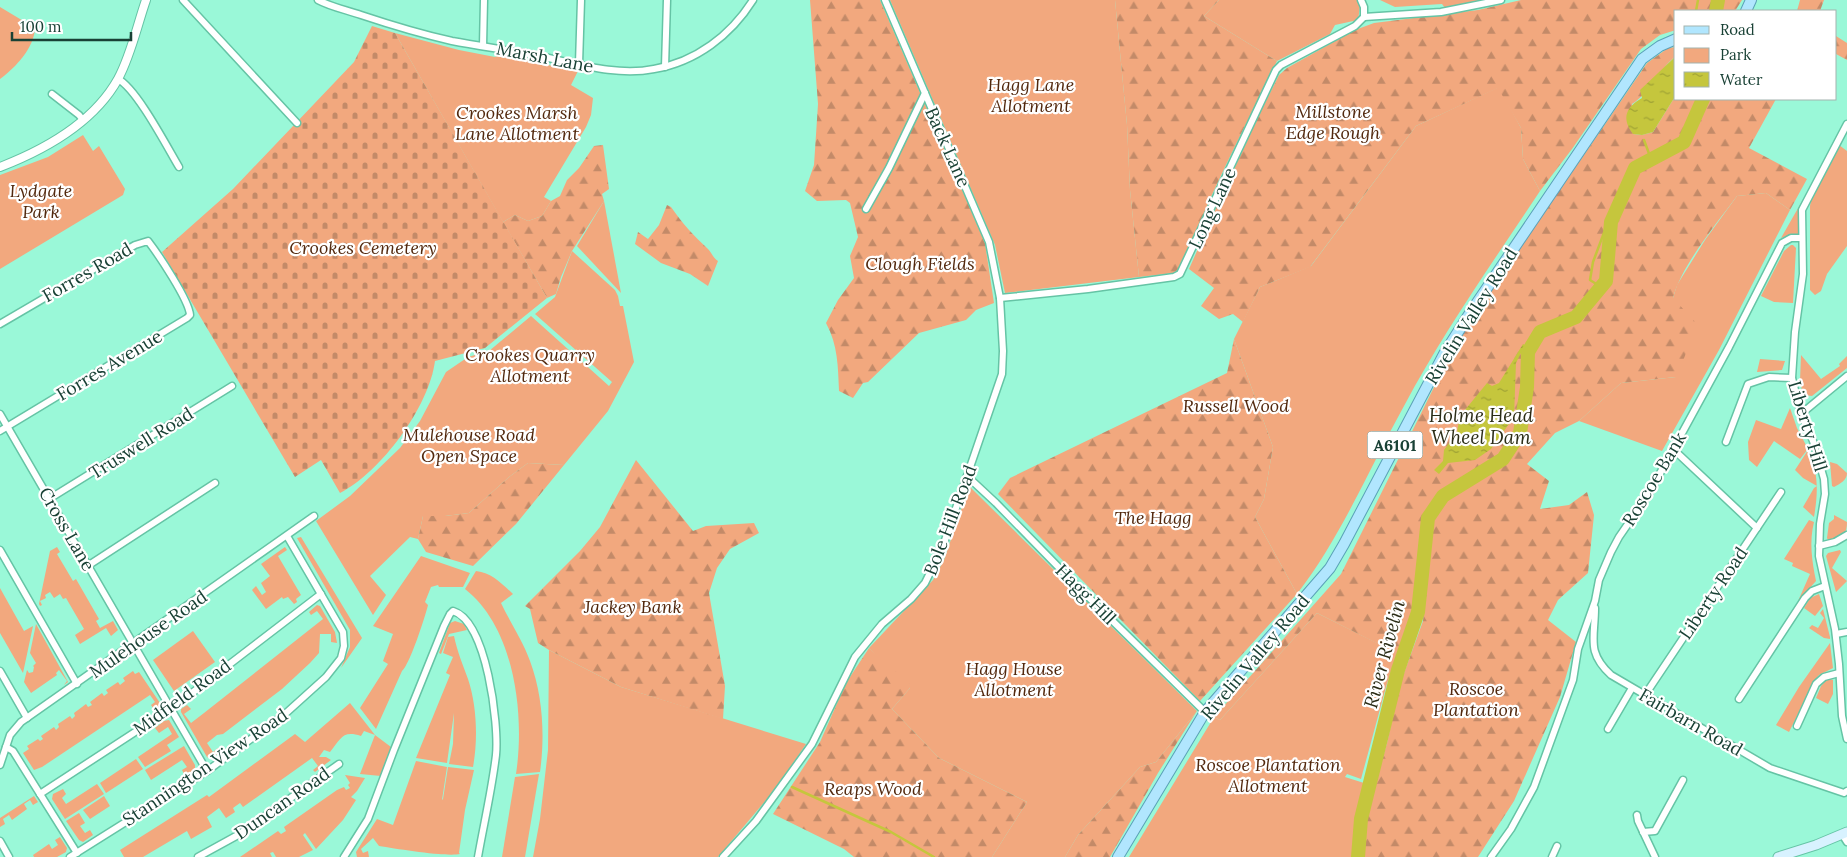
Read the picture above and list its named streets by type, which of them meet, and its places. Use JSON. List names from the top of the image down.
{
  "streets": {
    "main road": ["Rivelin Valley Road", "A6101"],
    "street": [
      "Marsh Lane",
      "Back Lane",
      "Long Lane",
      "Forres Road",
      "Forres Avenue",
      "Liberty Hill",
      "Truswell Road",
      "Roscoe Bank",
      "Bole Hill Road",
      "Cross Lane",
      "Liberty Road",
      "Hagg Hill",
      "Mulehouse Road",
      "Midfield Road",
      "Fairbarn Road",
      "Stannington View Road",
      "Duncan Road"
    ]
  },
  "crossings": [
    ["Back Lane", "Long Lane"],
    ["Back Lane", "Bole Hill Road"],
    ["Long Lane", "Bole Hill Road"],
    ["Forres Road", "Forres Avenue"],
    ["Rivelin Valley Road", "Hagg Hill"],
    ["Forres Avenue", "Cross Lane"],
    ["Liberty Hill", "Roscoe Bank"],
    ["Truswell Road", "Cross Lane"],
    ["Roscoe Bank", "Fairbarn Road"],
    ["Bole Hill Road", "Hagg Hill"],
    ["Cross Lane", "Mulehouse Road"],
    ["Cross Lane", "Midfield Road"],
    ["Cross Lane", "Stannington View Road"],
    ["Liberty Road", "Fairbarn Road"],
    ["Mulehouse Road", "Stannington View Road"],
    ["Midfield Road", "Stannington View Road"]
  ],
  "water": ["Holme Head Wheel Dam", "River Rivelin"],
  "parks": [
    "Hagg Lane Allotment",
    "Millstone Edge Rough",
    "Crookes Marsh Lane Allotment",
    "Lydgate Park",
    "Crookes Cemetery",
    "Clough Fields",
    "Crookes Quarry Allotment",
    "Russell Wood",
    "Mulehouse Road Open Space",
    "The Hagg",
    "Jackey Bank",
    "Hagg House Allotment",
    "Roscoe Plantation",
    "Roscoe Plantation Allotment",
    "Reaps Wood"
  ],
  "legend": ["Road", "Park", "Water"],
  "scale_bar": "100 m"
}
